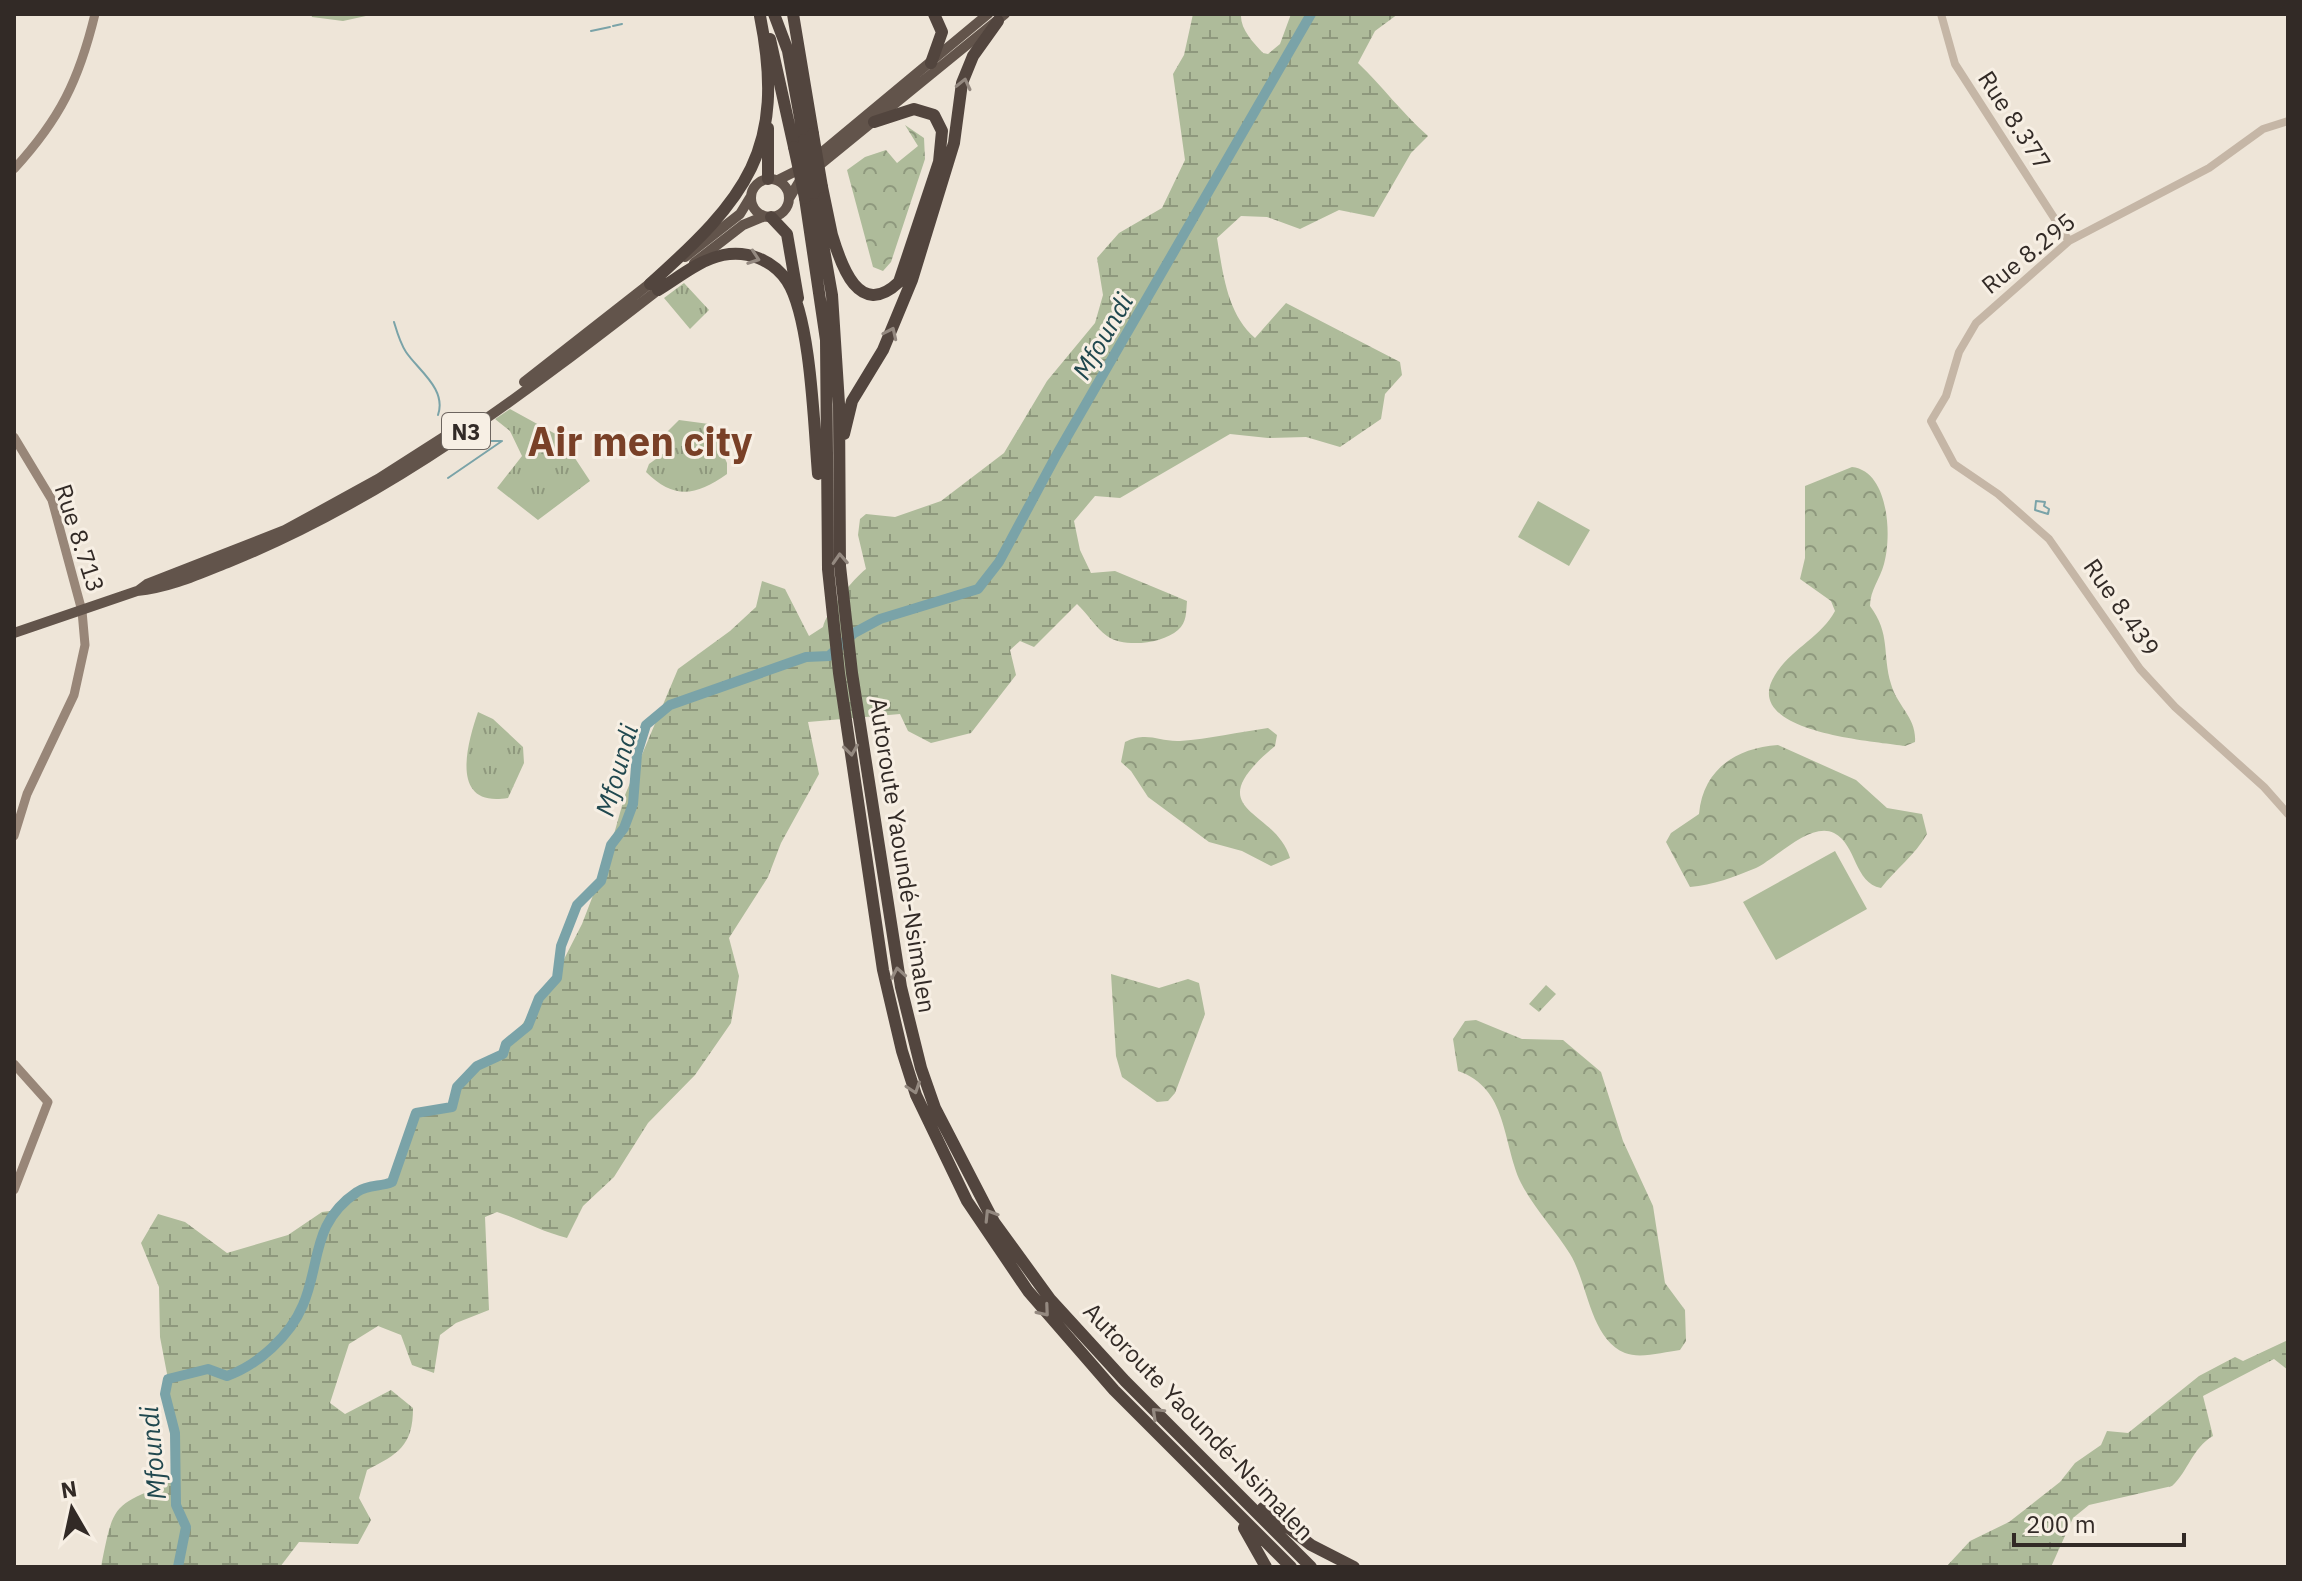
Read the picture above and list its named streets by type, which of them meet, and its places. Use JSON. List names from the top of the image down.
{
  "streets": {
    "highway": ["N3", "Autoroute Yaoundé-Nsimalen"],
    "main road": ["Rue 8.713"],
    "street": ["Rue 8.377", "Rue 8.295", "Rue 8.439"]
  },
  "crossings": [
    ["Rue 8.377", "Rue 8.295"],
    ["Rue 8.295", "Rue 8.439"],
    ["N3", "Rue 8.713"]
  ],
  "districts": ["Air men city"],
  "water": ["Mfoundi"],
  "scale_bar": "200 m",
  "north": "top"
}
